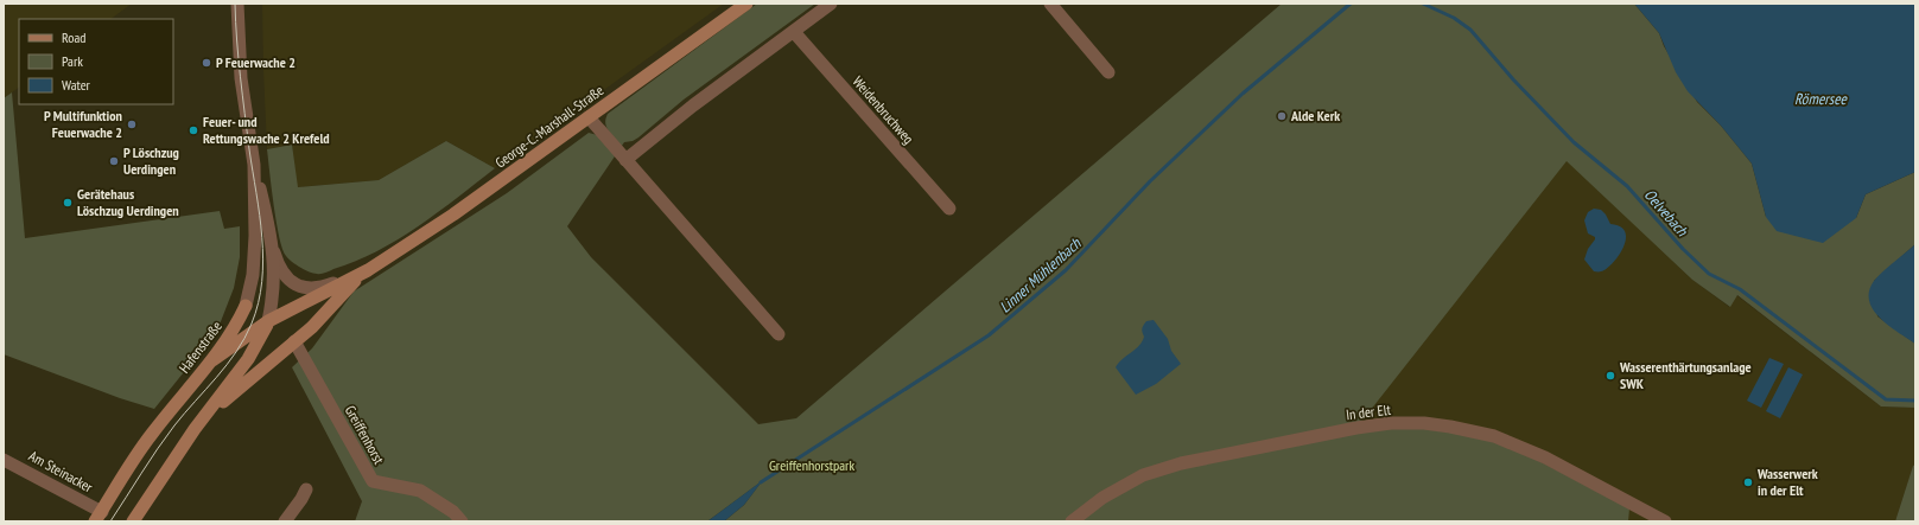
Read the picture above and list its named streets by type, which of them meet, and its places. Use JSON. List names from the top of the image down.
{
  "streets": {
    "main road": ["George-C.-Marshall-Straße", "Hafenstraße"],
    "street": [
      "Weidenbruchweg",
      "In der Elt",
      "Greiffenhorst",
      "Am Steinacker"
    ]
  },
  "crossings": [
    ["George-C.-Marshall-Straße", "Hafenstraße"],
    ["Hafenstraße", "Am Steinacker"]
  ],
  "water": ["Römersee", "Oelvebach", "Linner Mühlenbach"],
  "parks": ["Greiffenhorstpark"],
  "places": [
    "P Feuerwache 2",
    "Alde Kerk",
    "P Multifunktion Feuerwache 2",
    "Feuer- und Rettungswache 2 Krefeld",
    "P Löschzug Uerdingen",
    "Gerätehaus Löschzug Uerdingen",
    "Wasserenthärtungsanlage SWK",
    "Wasserwerk in der Elt"
  ],
  "legend": ["Road", "Park", "Water"]
}
